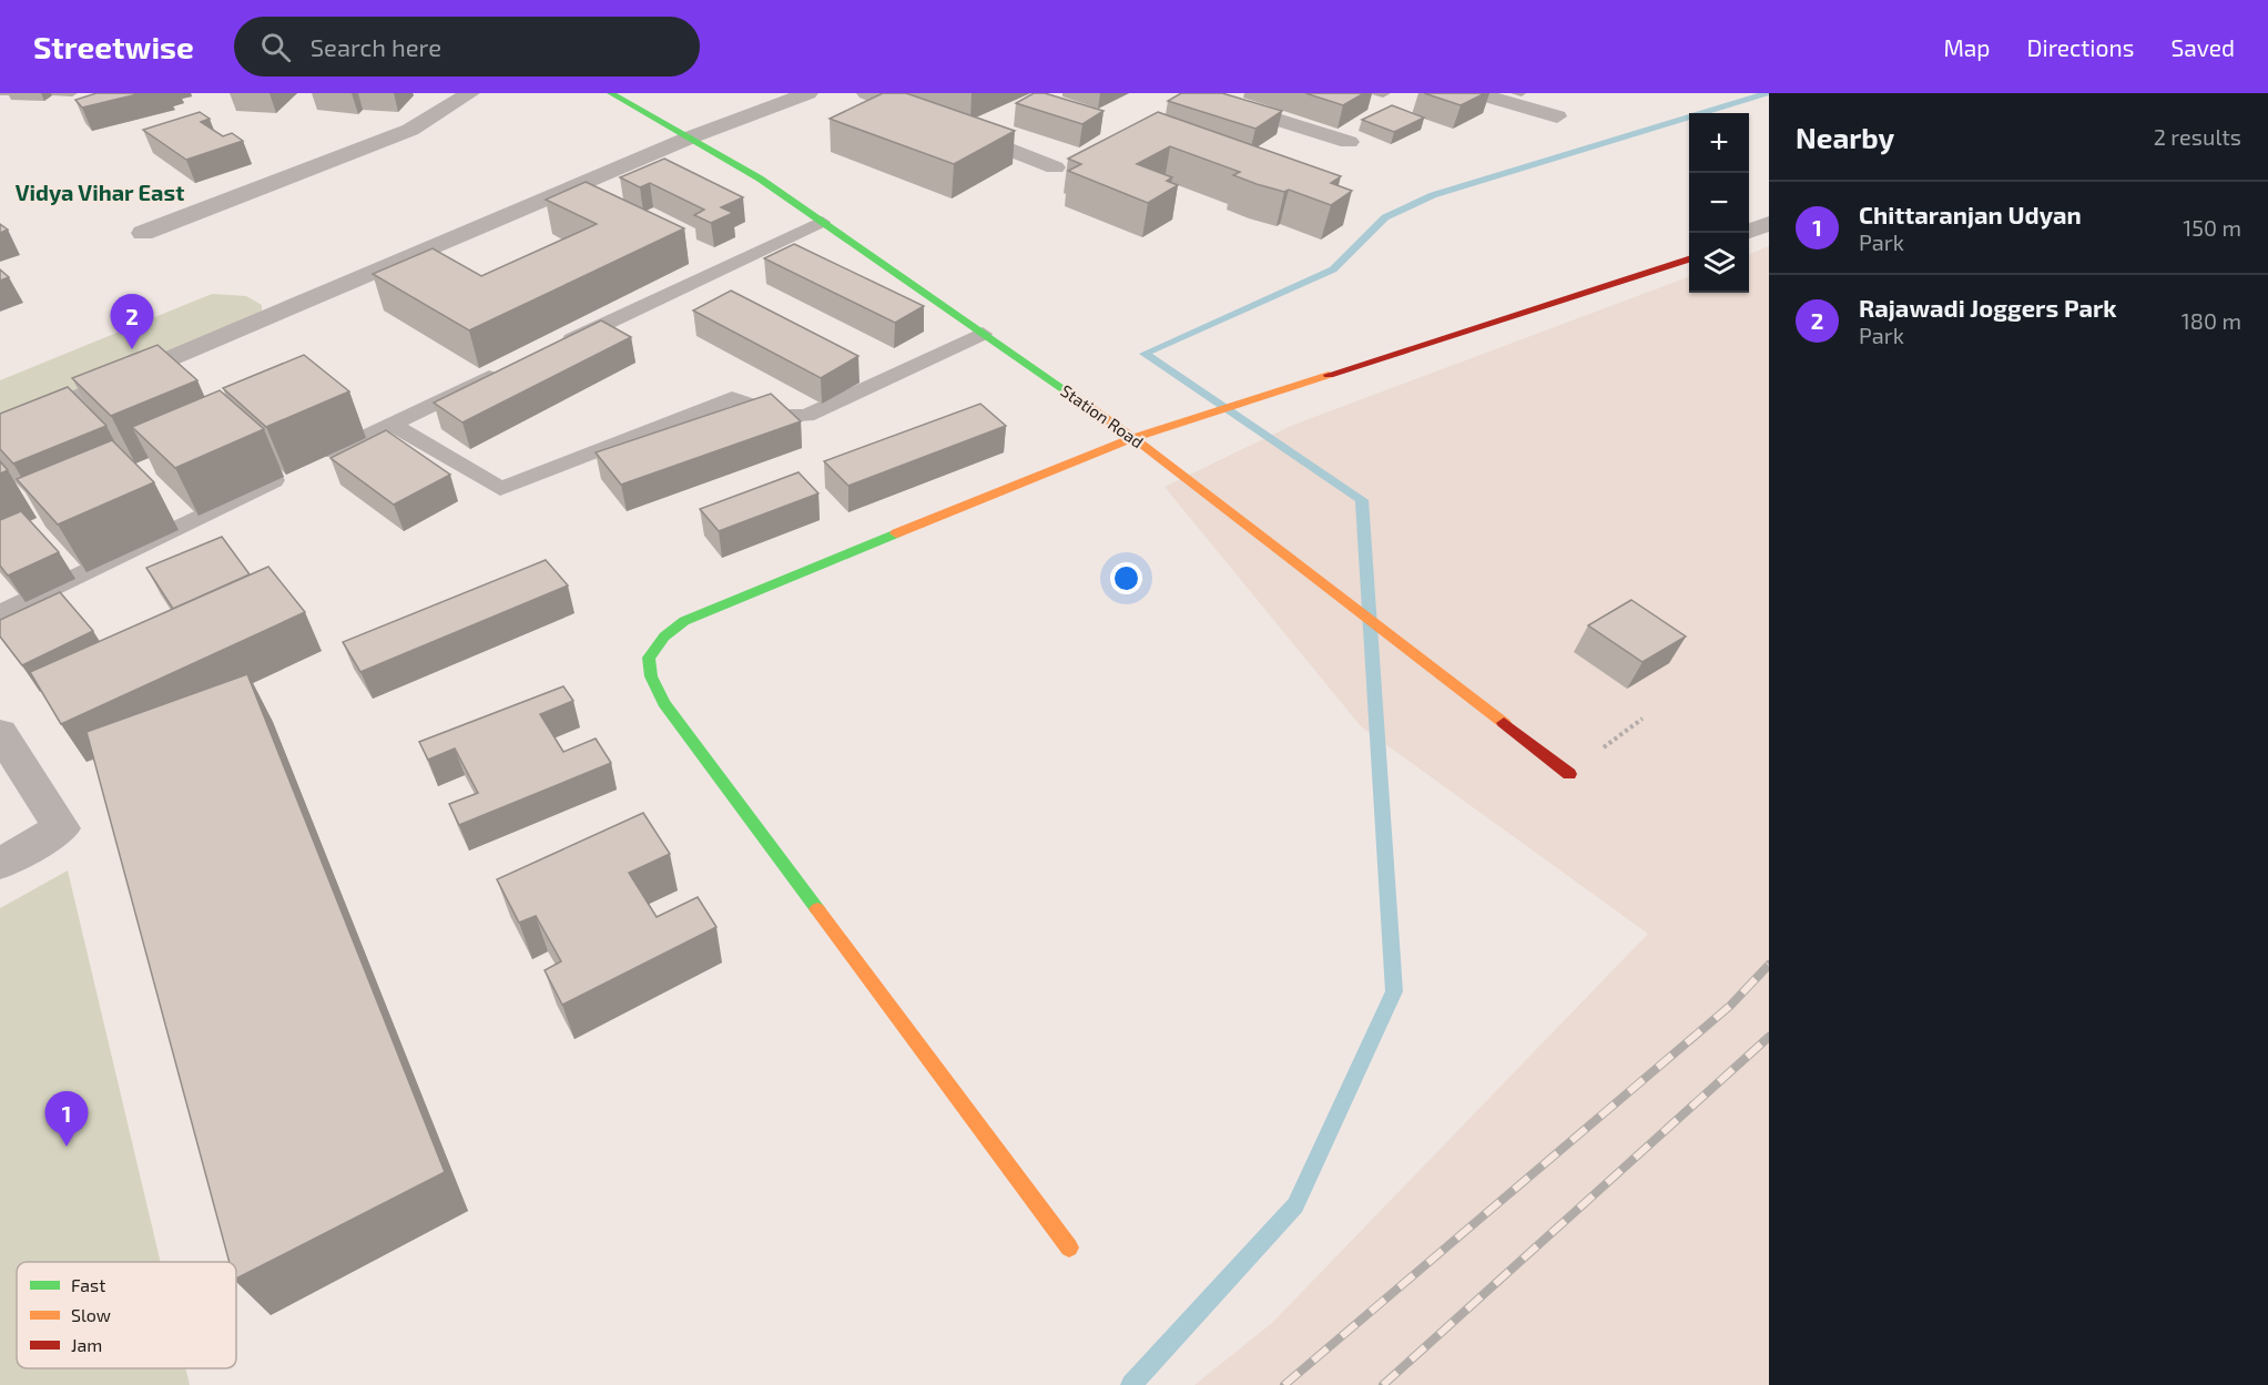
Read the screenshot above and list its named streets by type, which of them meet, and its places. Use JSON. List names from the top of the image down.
{
  "streets": {
    "street": ["Station Road"]
  },
  "districts": ["Vidya Vihar East"],
  "legend": ["Fast", "Slow", "Jam"],
  "page": {
    "header": "Streetwise",
    "search": "Search here",
    "nav": ["Map", "Directions", "Saved"],
    "heading": ["Nearby", "2 results"],
    "map_buttons": ["+", "−"],
    "list": [
      {
        "mark": "1",
        "name": "Chittaranjan Udyan",
        "note": "Park",
        "value": "150 m"
      },
      {
        "mark": "2",
        "name": "Rajawadi Joggers Park",
        "note": "Park",
        "value": "180 m"
      }
    ],
    "pins": ["2", "1"]
  }
}
